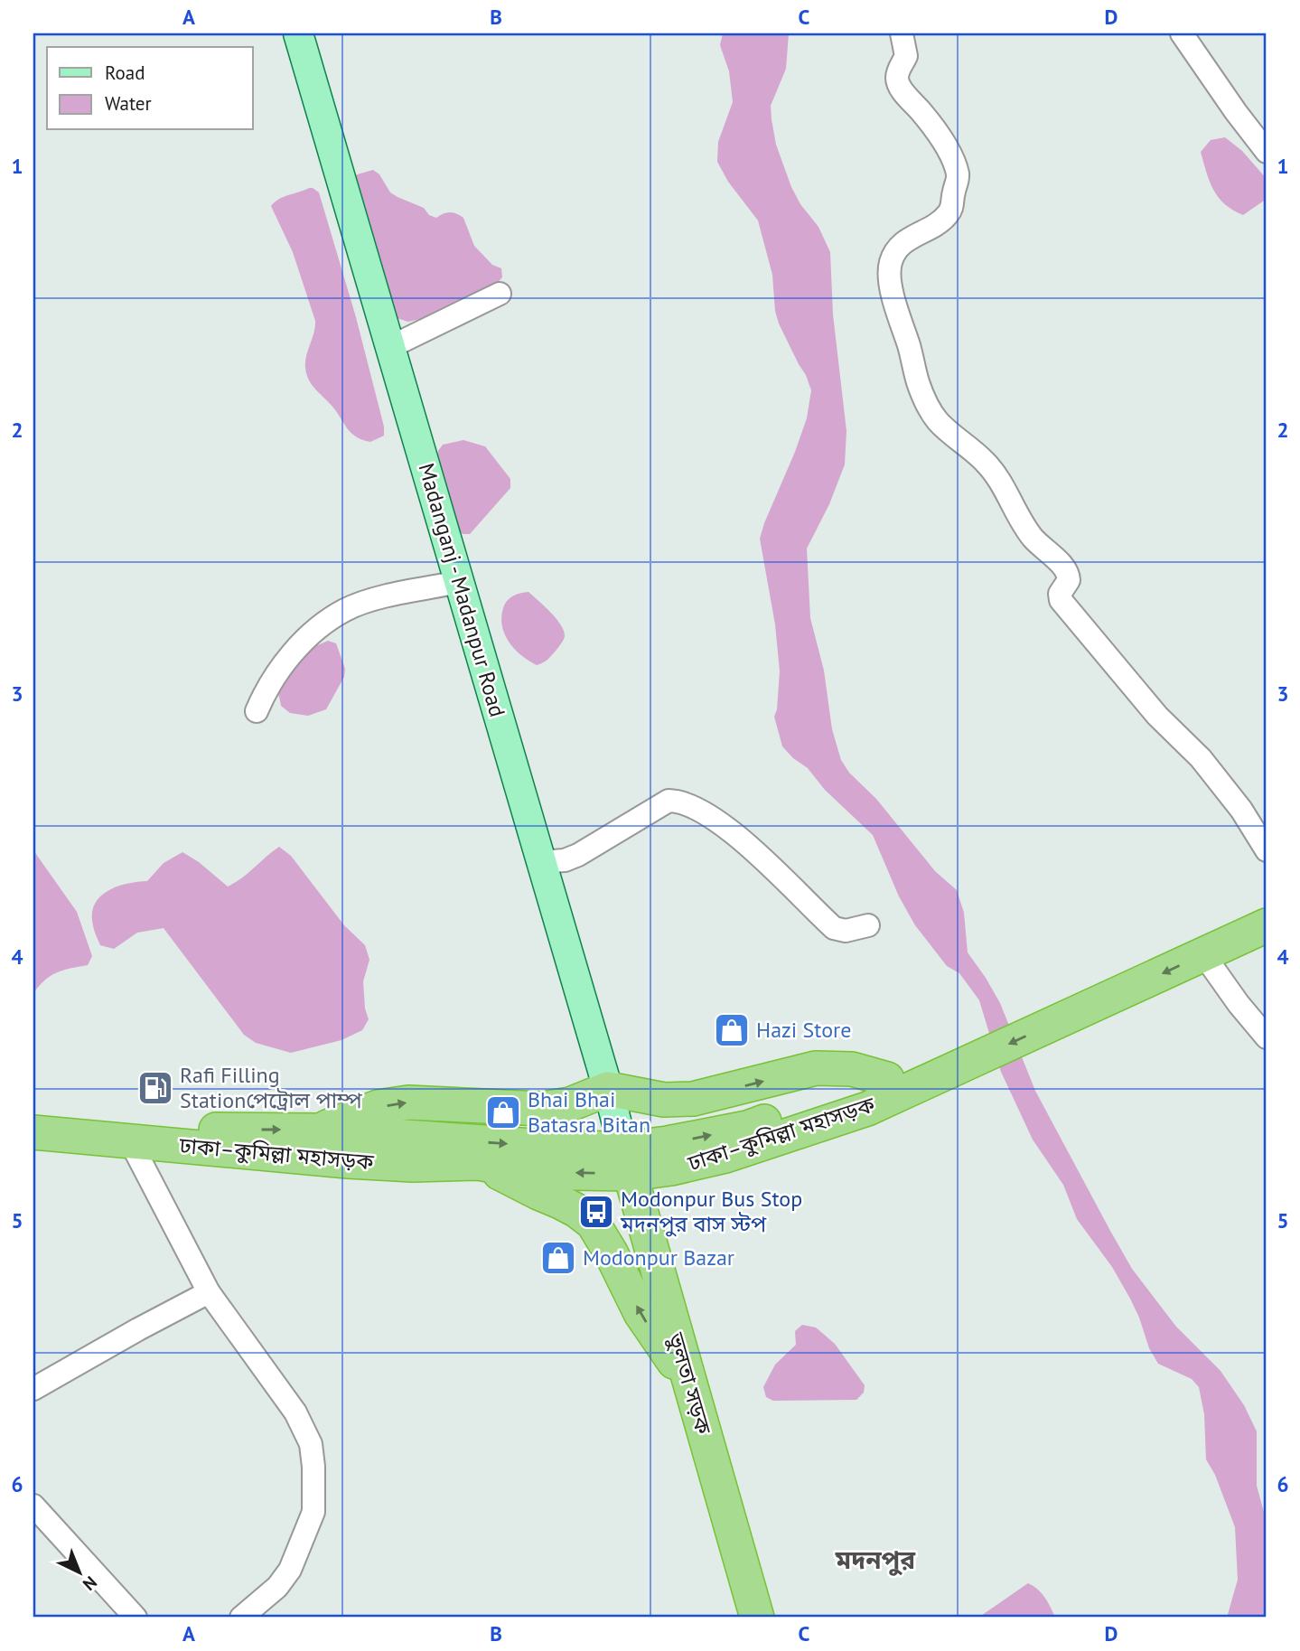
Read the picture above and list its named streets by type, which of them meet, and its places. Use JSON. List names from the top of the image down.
{
  "streets": {
    "highway": ["ঢাকা–কুমিল্লা মহাসড়ক", "ভুলতা সড়ক"],
    "main road": ["Madanganj - Madanpur Road"]
  },
  "crossings": [
    ["Madanganj - Madanpur Road", "ঢাকা–কুমিল্লা মহাসড়ক"],
    ["Madanganj - Madanpur Road", "ভুলতা সড়ক"],
    ["ঢাকা–কুমিল্লা মহাসড়ক", "ভুলতা সড়ক"]
  ],
  "districts": ["মদনপুর"],
  "places": {
    "shop": ["Hazi Store", "Bhai Bhai Batasra Bitan", "Modonpur Bazar"],
    "fuel station": ["Rafi Filling Stationপেট্রোল পাম্প"],
    "bus stop": ["Modonpur Bus Stop মদনপুর বাস স্টপ"]
  },
  "legend": ["Road", "Water"],
  "north": "bottom right",
  "grid": {
    "columns": [
      "A",
      "B",
      "C",
      "D"
    ],
    "rows": [
      "1",
      "2",
      "3",
      "4",
      "5",
      "6"
    ]
  }
}
